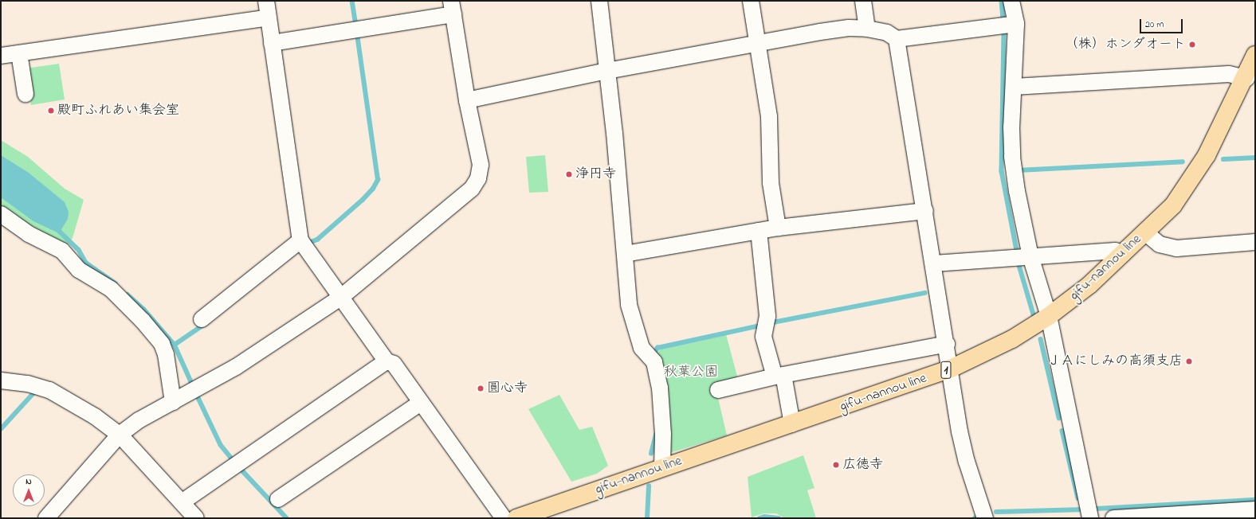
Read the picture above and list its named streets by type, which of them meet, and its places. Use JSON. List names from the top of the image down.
{
  "streets": {
    "main road": ["gifu-nannou line", "1"]
  },
  "parks": ["秋葉公園"],
  "places": [
    "（株）ホンダオート",
    "殿町ふれあい集会室",
    "浄円寺",
    "ＪＡにしみの高須支店",
    "圓心寺",
    "広徳寺"
  ],
  "scale_bar": "20 m",
  "north": "top"
}
